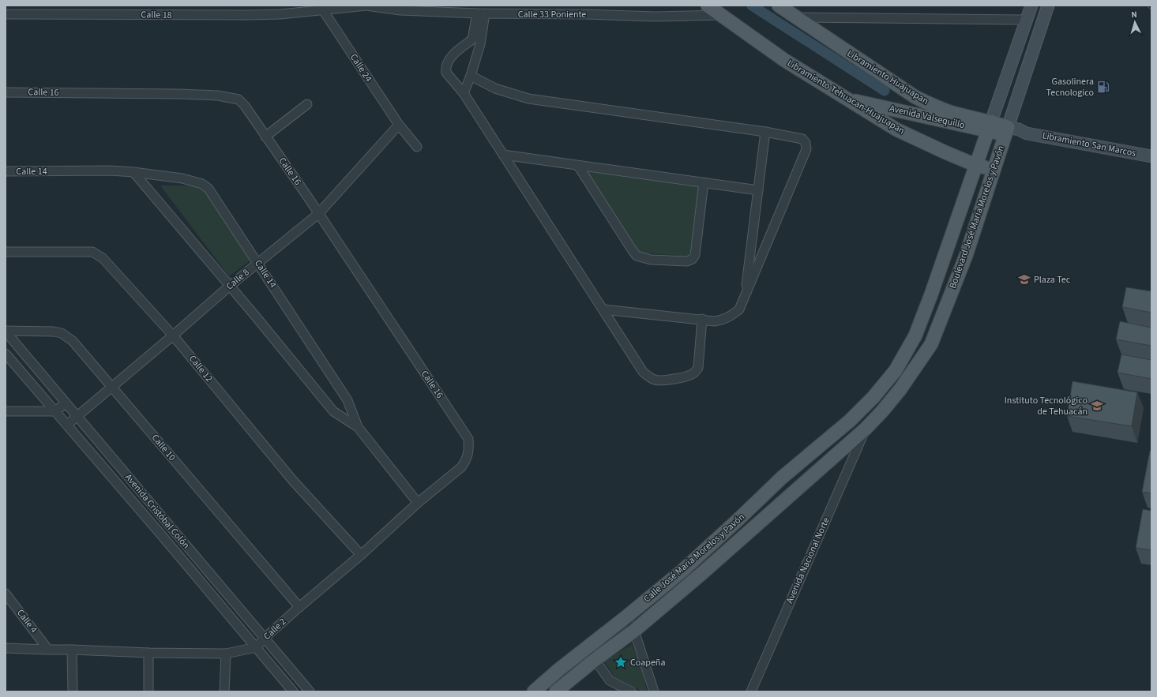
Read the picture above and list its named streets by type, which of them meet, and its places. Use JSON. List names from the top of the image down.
{
  "streets": {
    "main road": [
      "Libramiento Huajuapan",
      "Libramiento Tehuacan-Huajuapan",
      "Avenida Valsequillo",
      "Libramiento San Marcos",
      "Boulevard José María Morelos y Pavón",
      "Calle José María Morelos y Pavón"
    ],
    "street": [
      "Calle 33 Poniente",
      "Calle 18",
      "Calle 24",
      "Calle 16",
      "Calle 14",
      "Calle 8",
      "Calle 12",
      "Calle 10",
      "Avenida Cristóbal Colón",
      "Avenida Nacional Norte",
      "Calle 4",
      "Calle 2"
    ]
  },
  "crossings": [
    ["Calle 33 Poniente", "Calle 18"],
    ["Calle 33 Poniente", "Calle 24"],
    ["Calle 33 Poniente", "Libramiento Tehuacan-Huajuapan"],
    ["Calle 24", "Calle 8"],
    ["Libramiento Huajuapan", "Avenida Valsequillo"],
    ["Libramiento Huajuapan", "Boulevard José María Morelos y Pavón"],
    ["Calle 16", "Calle 8"],
    ["Calle 16", "Calle 2"],
    ["Libramiento Tehuacan-Huajuapan", "Avenida Valsequillo"],
    ["Libramiento Tehuacan-Huajuapan", "Boulevard José María Morelos y Pavón"],
    ["Avenida Valsequillo", "Libramiento San Marcos"],
    ["Avenida Valsequillo", "Boulevard José María Morelos y Pavón"],
    ["Libramiento San Marcos", "Boulevard José María Morelos y Pavón"],
    ["Calle 14", "Calle 8"],
    ["Calle 14", "Calle 2"],
    ["Boulevard José María Morelos y Pavón", "Calle José María Morelos y Pavón"],
    ["Boulevard José María Morelos y Pavón", "Avenida Nacional Norte"],
    ["Calle 8", "Calle 12"],
    ["Calle 8", "Calle 10"],
    ["Calle 8", "Avenida Cristóbal Colón"],
    ["Calle 12", "Calle 2"],
    ["Calle 10", "Avenida Cristóbal Colón"],
    ["Calle 10", "Calle 2"],
    ["Avenida Cristóbal Colón", "Calle 2"],
    ["Calle José María Morelos y Pavón", "Avenida Nacional Norte"],
    ["Calle 4", "Calle 2"]
  ],
  "places": {
    "fuel station": ["Gasolinera Tecnologico"],
    "school or university": ["Plaza Tec", "Instituto Tecnológico de Tehuacán"],
    "place": ["Coapeña"]
  },
  "north": "top"
}
